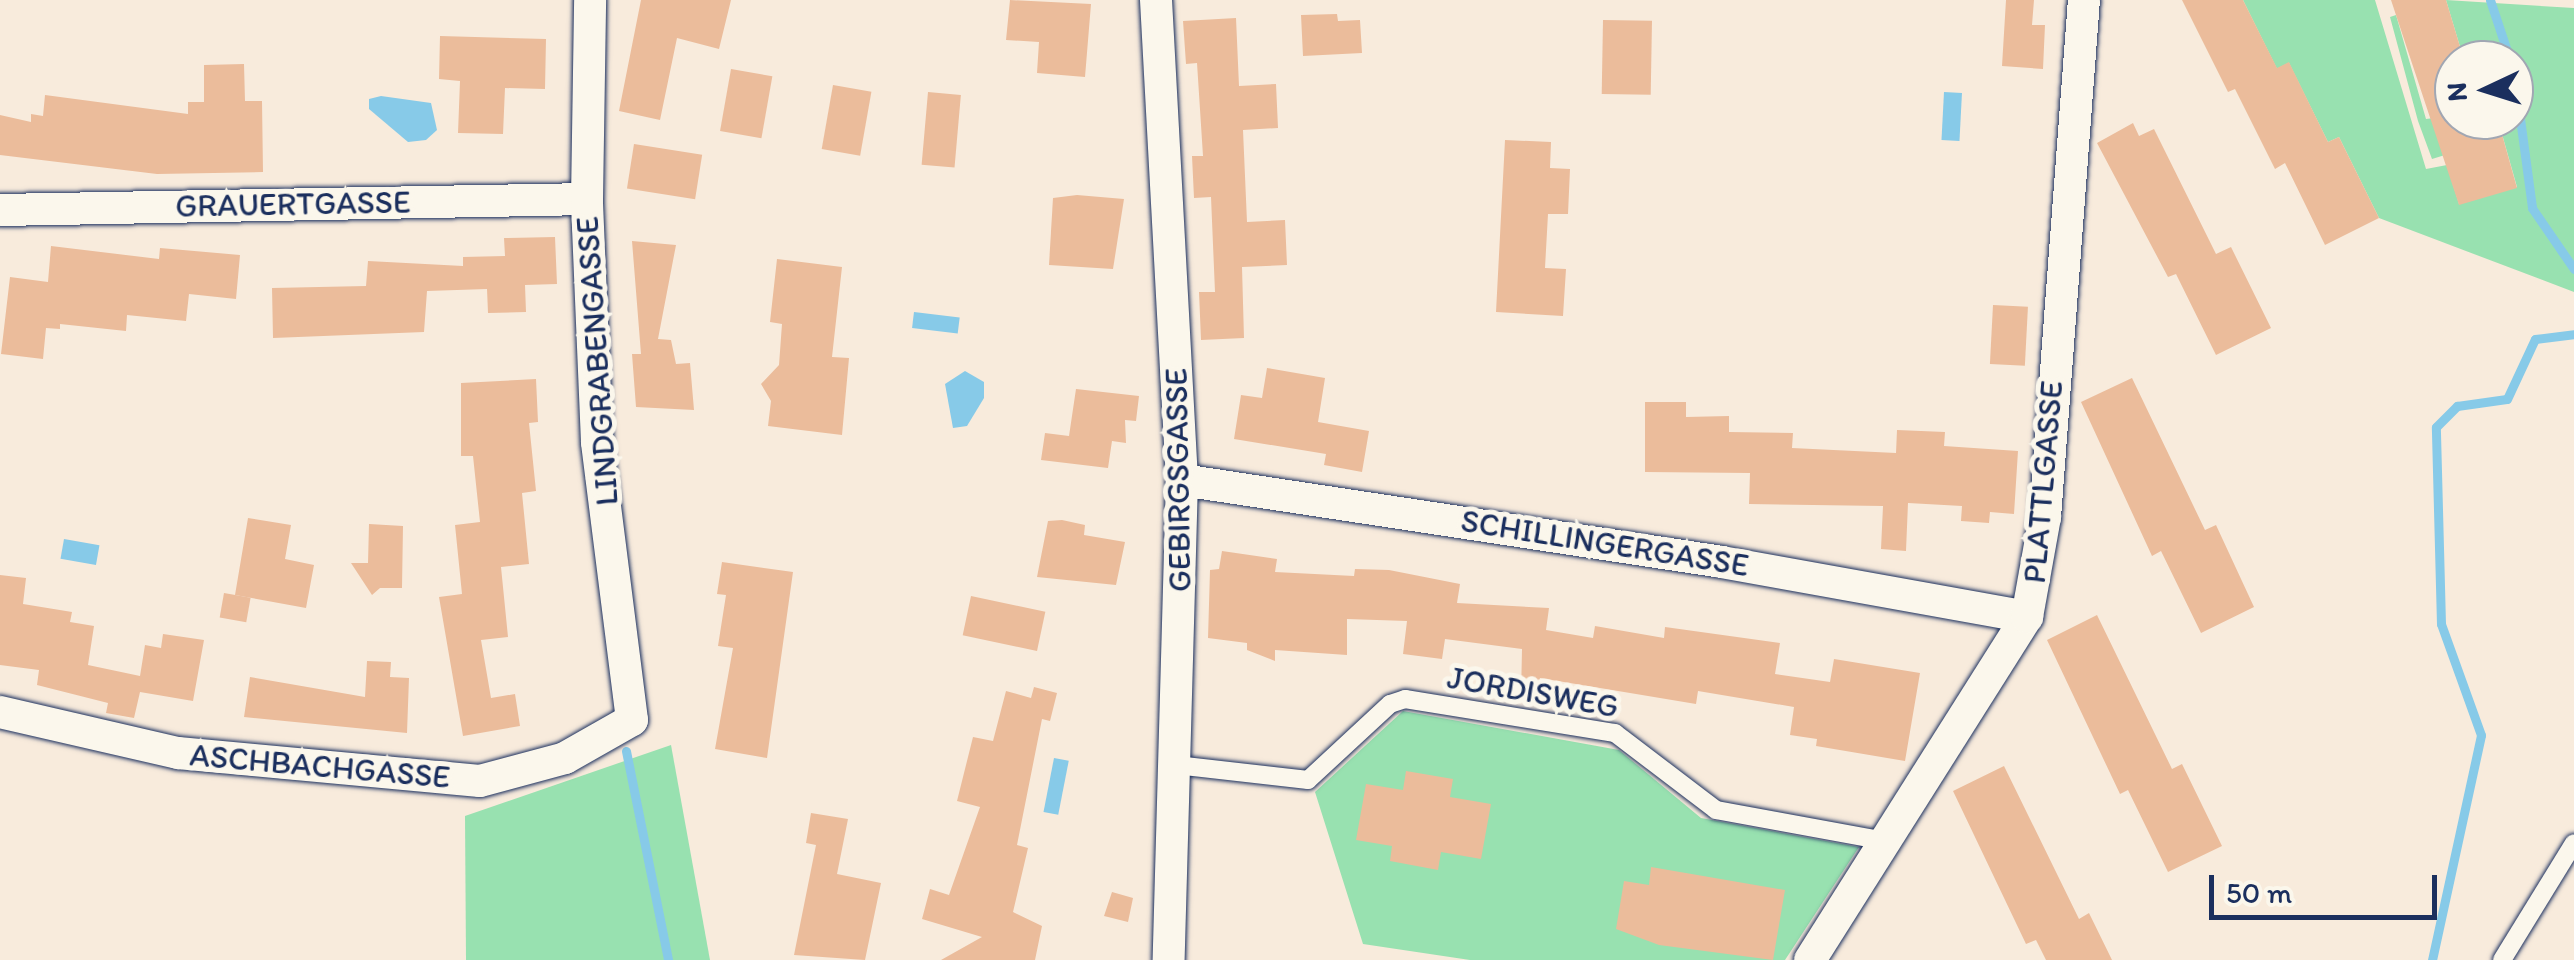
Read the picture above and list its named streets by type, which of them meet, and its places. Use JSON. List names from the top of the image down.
{
  "streets": {
    "street": [
      "GRAUERTGASSE",
      "LINDGRABENGASSE",
      "GEBIRGSGASSE",
      "PLATTLGASSE",
      "SCHILLINGERGASSE",
      "ASCHBACHGASSE"
    ],
    "lane": ["JORDISWEG"]
  },
  "crossings": [
    ["GRAUERTGASSE", "LINDGRABENGASSE"],
    ["LINDGRABENGASSE", "ASCHBACHGASSE"],
    ["GEBIRGSGASSE", "SCHILLINGERGASSE"],
    ["GEBIRGSGASSE", "JORDISWEG"],
    ["PLATTLGASSE", "SCHILLINGERGASSE"],
    ["PLATTLGASSE", "JORDISWEG"]
  ],
  "scale_bar": "50 m",
  "north": "left"
}
